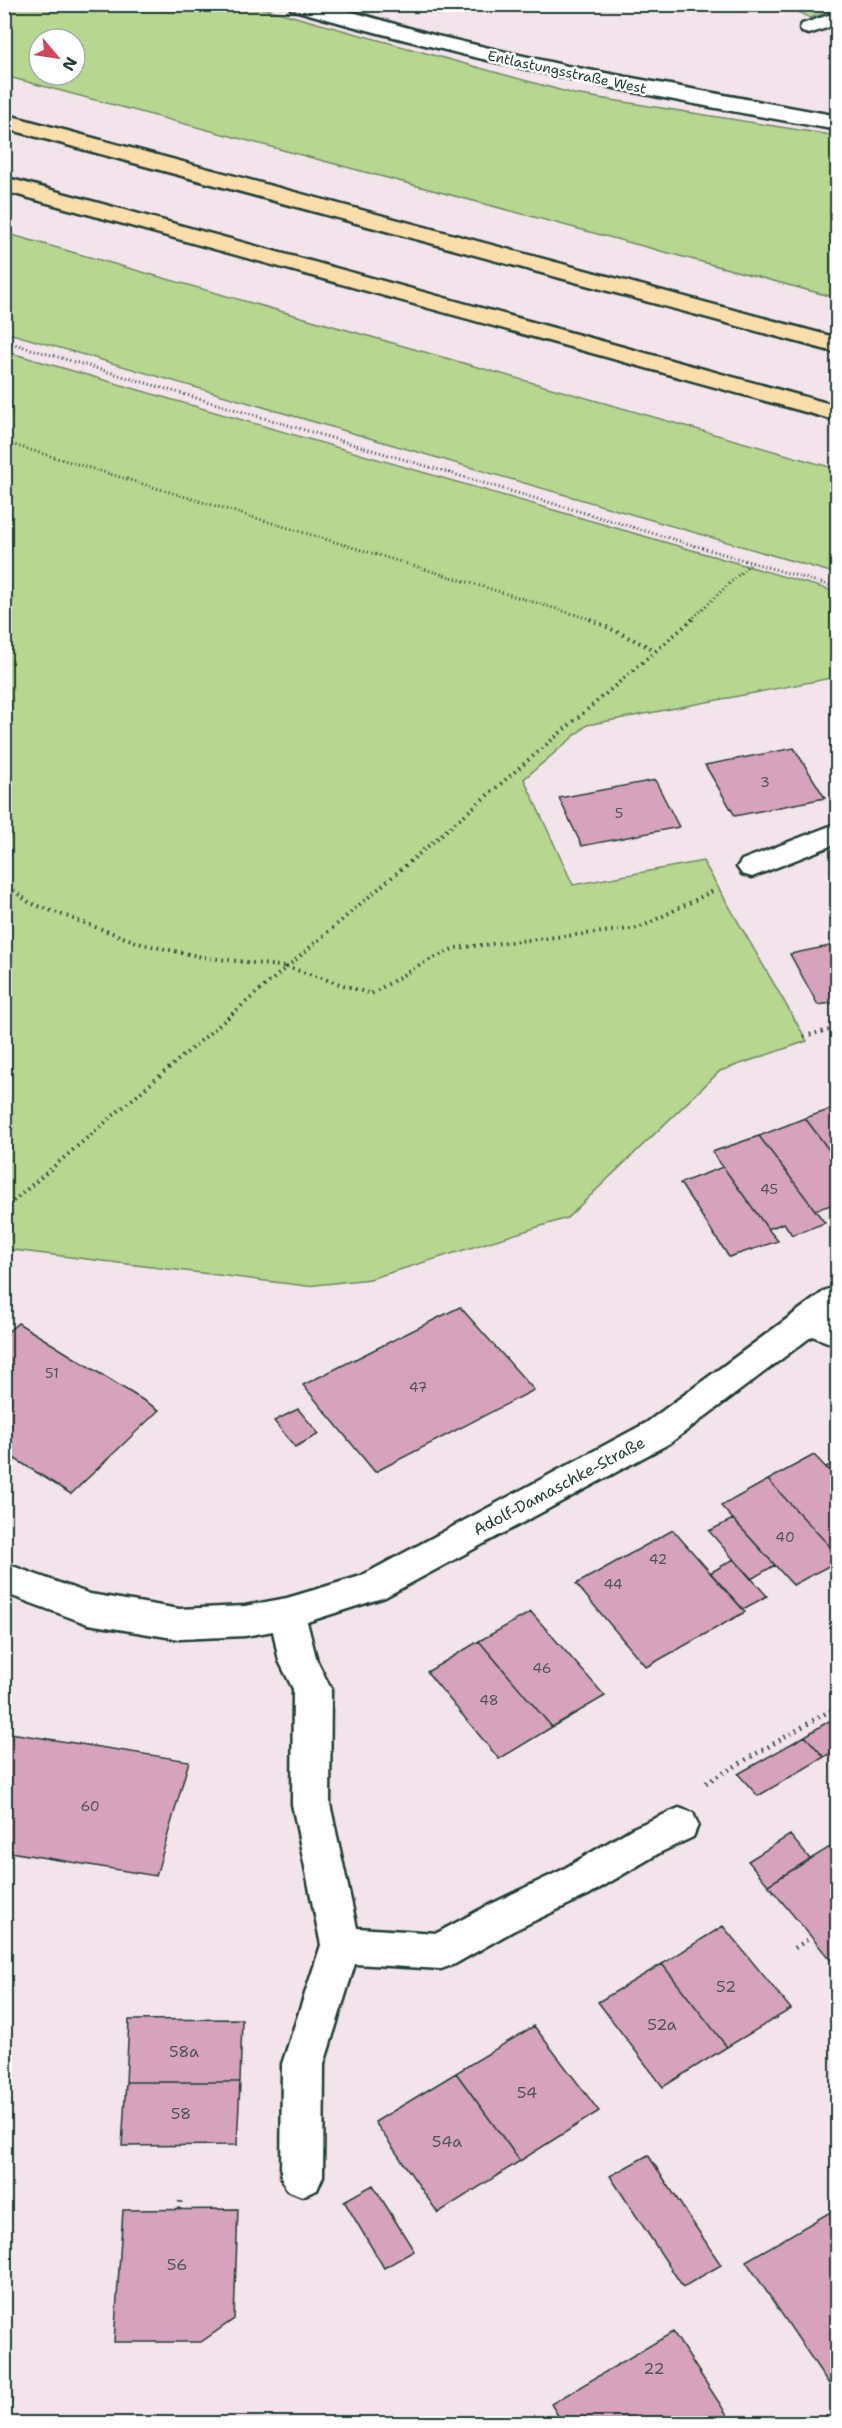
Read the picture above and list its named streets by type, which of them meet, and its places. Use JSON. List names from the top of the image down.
{
  "streets": {
    "street": ["Entlastungsstraße West", "Adolf-Damaschke-Straße"]
  },
  "house_numbers": [
    "3",
    "5",
    "45",
    "51",
    "47",
    "40",
    "42",
    "44",
    "46",
    "48",
    "60",
    "52",
    "52a",
    "58a",
    "54",
    "58",
    "54a",
    "56",
    "22"
  ],
  "north": "bottom right"
}
